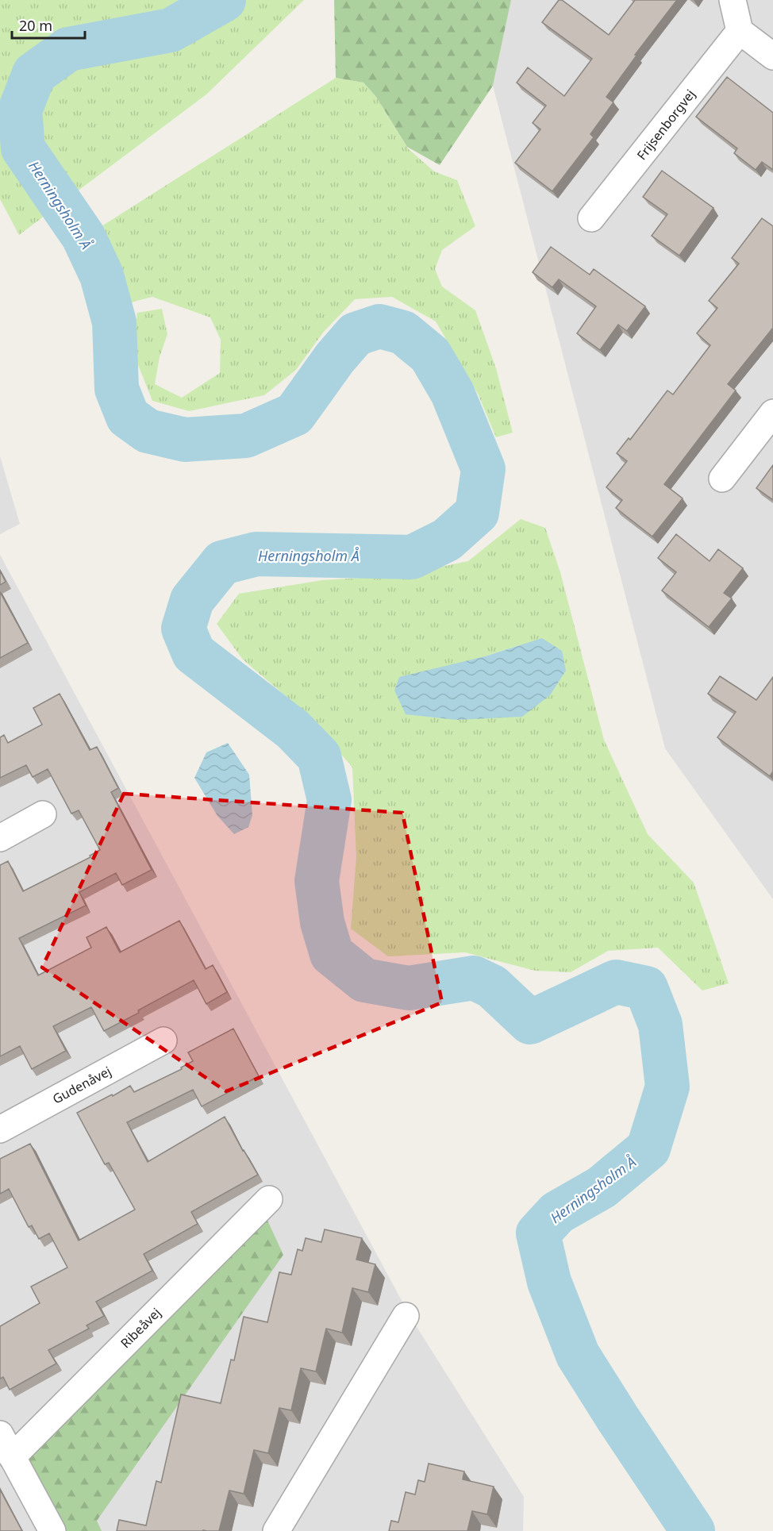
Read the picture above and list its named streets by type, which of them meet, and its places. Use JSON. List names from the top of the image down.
{
  "streets": {
    "street": ["Frijsenborgvej", "Gudenåvej", "Ribeåvej"]
  },
  "water": ["Herningsholm Å"],
  "scale_bar": "20 m"
}
